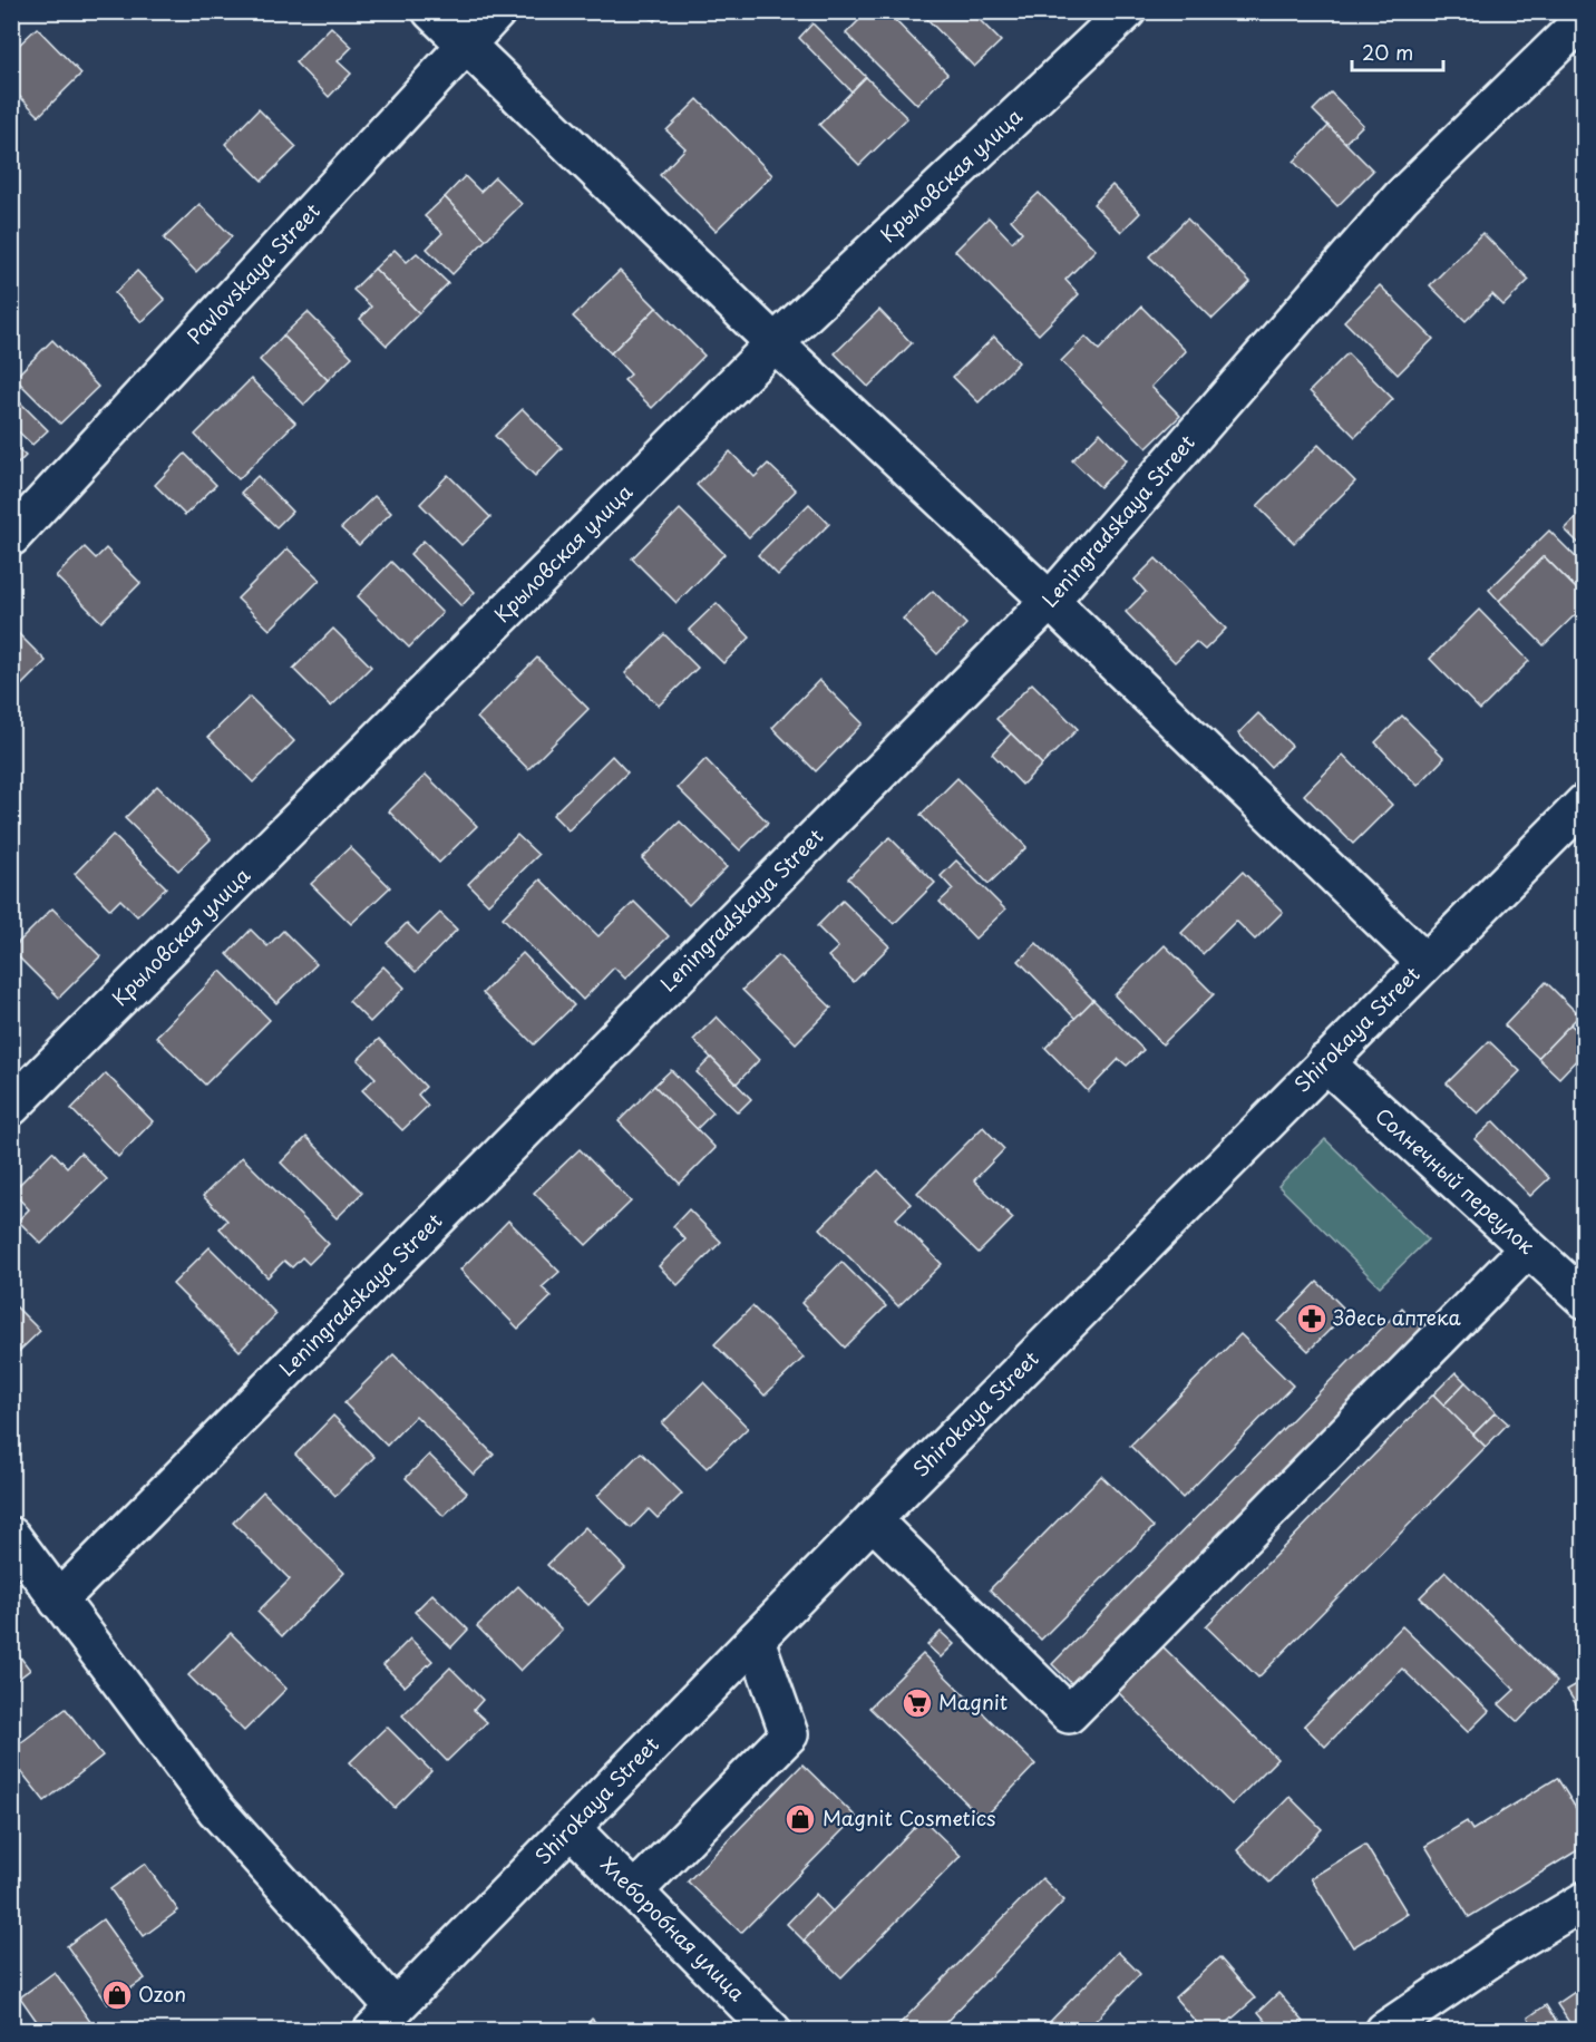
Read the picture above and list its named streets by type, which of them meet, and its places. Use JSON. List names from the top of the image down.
{
  "streets": {
    "street": [
      "Крыловская улица",
      "Pavlovskaya Street",
      "Leningradskaya Street",
      "Shirokaya Street",
      "Солнечный переулок",
      "Хлеборобная улица"
    ]
  },
  "crossings": [
    ["Shirokaya Street", "Солнечный переулок"],
    ["Shirokaya Street", "Хлеборобная улица"]
  ],
  "places": {
    "pharmacy": ["Здесь аптека"],
    "supermarket": ["Magnit"],
    "shop": ["Magnit Cosmetics", "Ozon"]
  },
  "scale_bar": "20 m"
}
